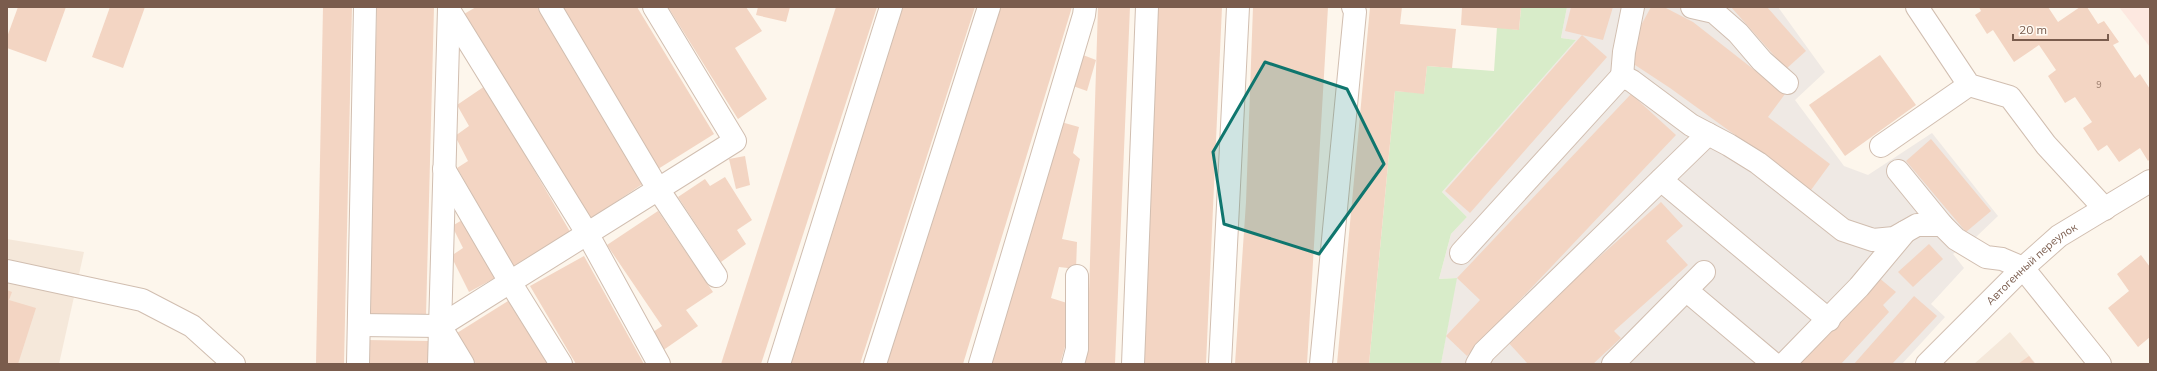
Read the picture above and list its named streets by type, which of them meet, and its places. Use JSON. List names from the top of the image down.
{
  "streets": {
    "street": ["Автогенный переулок"]
  },
  "house_numbers": ["9"],
  "scale_bar": "20 m"
}
